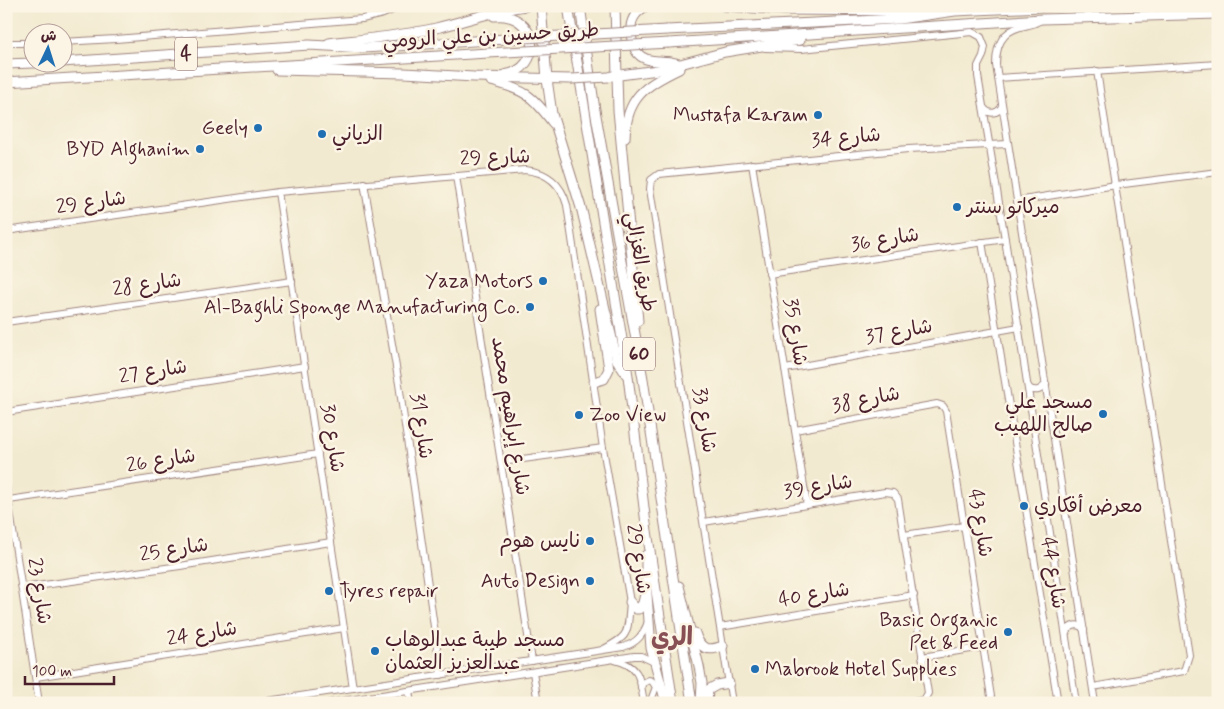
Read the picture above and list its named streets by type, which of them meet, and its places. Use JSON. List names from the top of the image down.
{
  "streets": {
    "highway": [
      "طريق حسين بن علي الرومي",
      "4",
      "طريق الغزالي",
      "60"
    ],
    "street": [
      "شارع 34",
      "شارع 29",
      "شارع 36",
      "شارع 28",
      "شارع 35",
      "شارع 37",
      "شارع 27",
      "شارع 38",
      "شارع إبراهيم محمد",
      "شارع 33",
      "شارع 31",
      "شارع 30",
      "شارع 26",
      "شارع 39",
      "شارع 43",
      "شارع 25",
      "شارع 44",
      "شارع 23",
      "شارع 40",
      "شارع 24"
    ]
  },
  "crossings": [
    ["شارع 34", "شارع 35"],
    ["شارع 34", "شارع 33"],
    ["شارع 29", "شارع إبراهيم محمد"],
    ["شارع 29", "شارع 31"],
    ["شارع 29", "شارع 30"],
    ["شارع 36", "شارع 35"],
    ["شارع 36", "شارع 44"],
    ["شارع 28", "شارع 30"],
    ["شارع 35", "شارع 37"],
    ["شارع 35", "شارع 38"],
    ["شارع 35", "شارع 39"],
    ["شارع 37", "شارع 44"],
    ["شارع 27", "شارع 30"],
    ["شارع 38", "شارع 43"],
    ["شارع 33", "شارع 39"],
    ["شارع 33", "شارع 40"],
    ["شارع 30", "شارع 26"],
    ["شارع 30", "شارع 25"],
    ["شارع 30", "شارع 24"],
    ["شارع 26", "شارع 23"],
    ["شارع 39", "شارع 40"],
    ["شارع 25", "شارع 23"],
    ["شارع 23", "شارع 24"]
  ],
  "districts": ["الري"],
  "places": [
    "Mustafa Karam",
    "Geely",
    "الزياني",
    "BYD Alghanim",
    "ميركاتو سنتر",
    "Yaza Motors",
    "Al-Baghli Sponge Manufacturing Co.",
    "مسجد علي صالح اللهيب",
    "Zoo View",
    "معرض أفكاري",
    "نايس هوم",
    "Auto Design",
    "Tyres repair",
    "Basic Organic Pet & Feed",
    "مسجد طيبة عبدالوهاب عبدالعزيز العثمان",
    "Mabrook Hotel Supplies"
  ],
  "scale_bar": "100 m",
  "north": "top"
}
